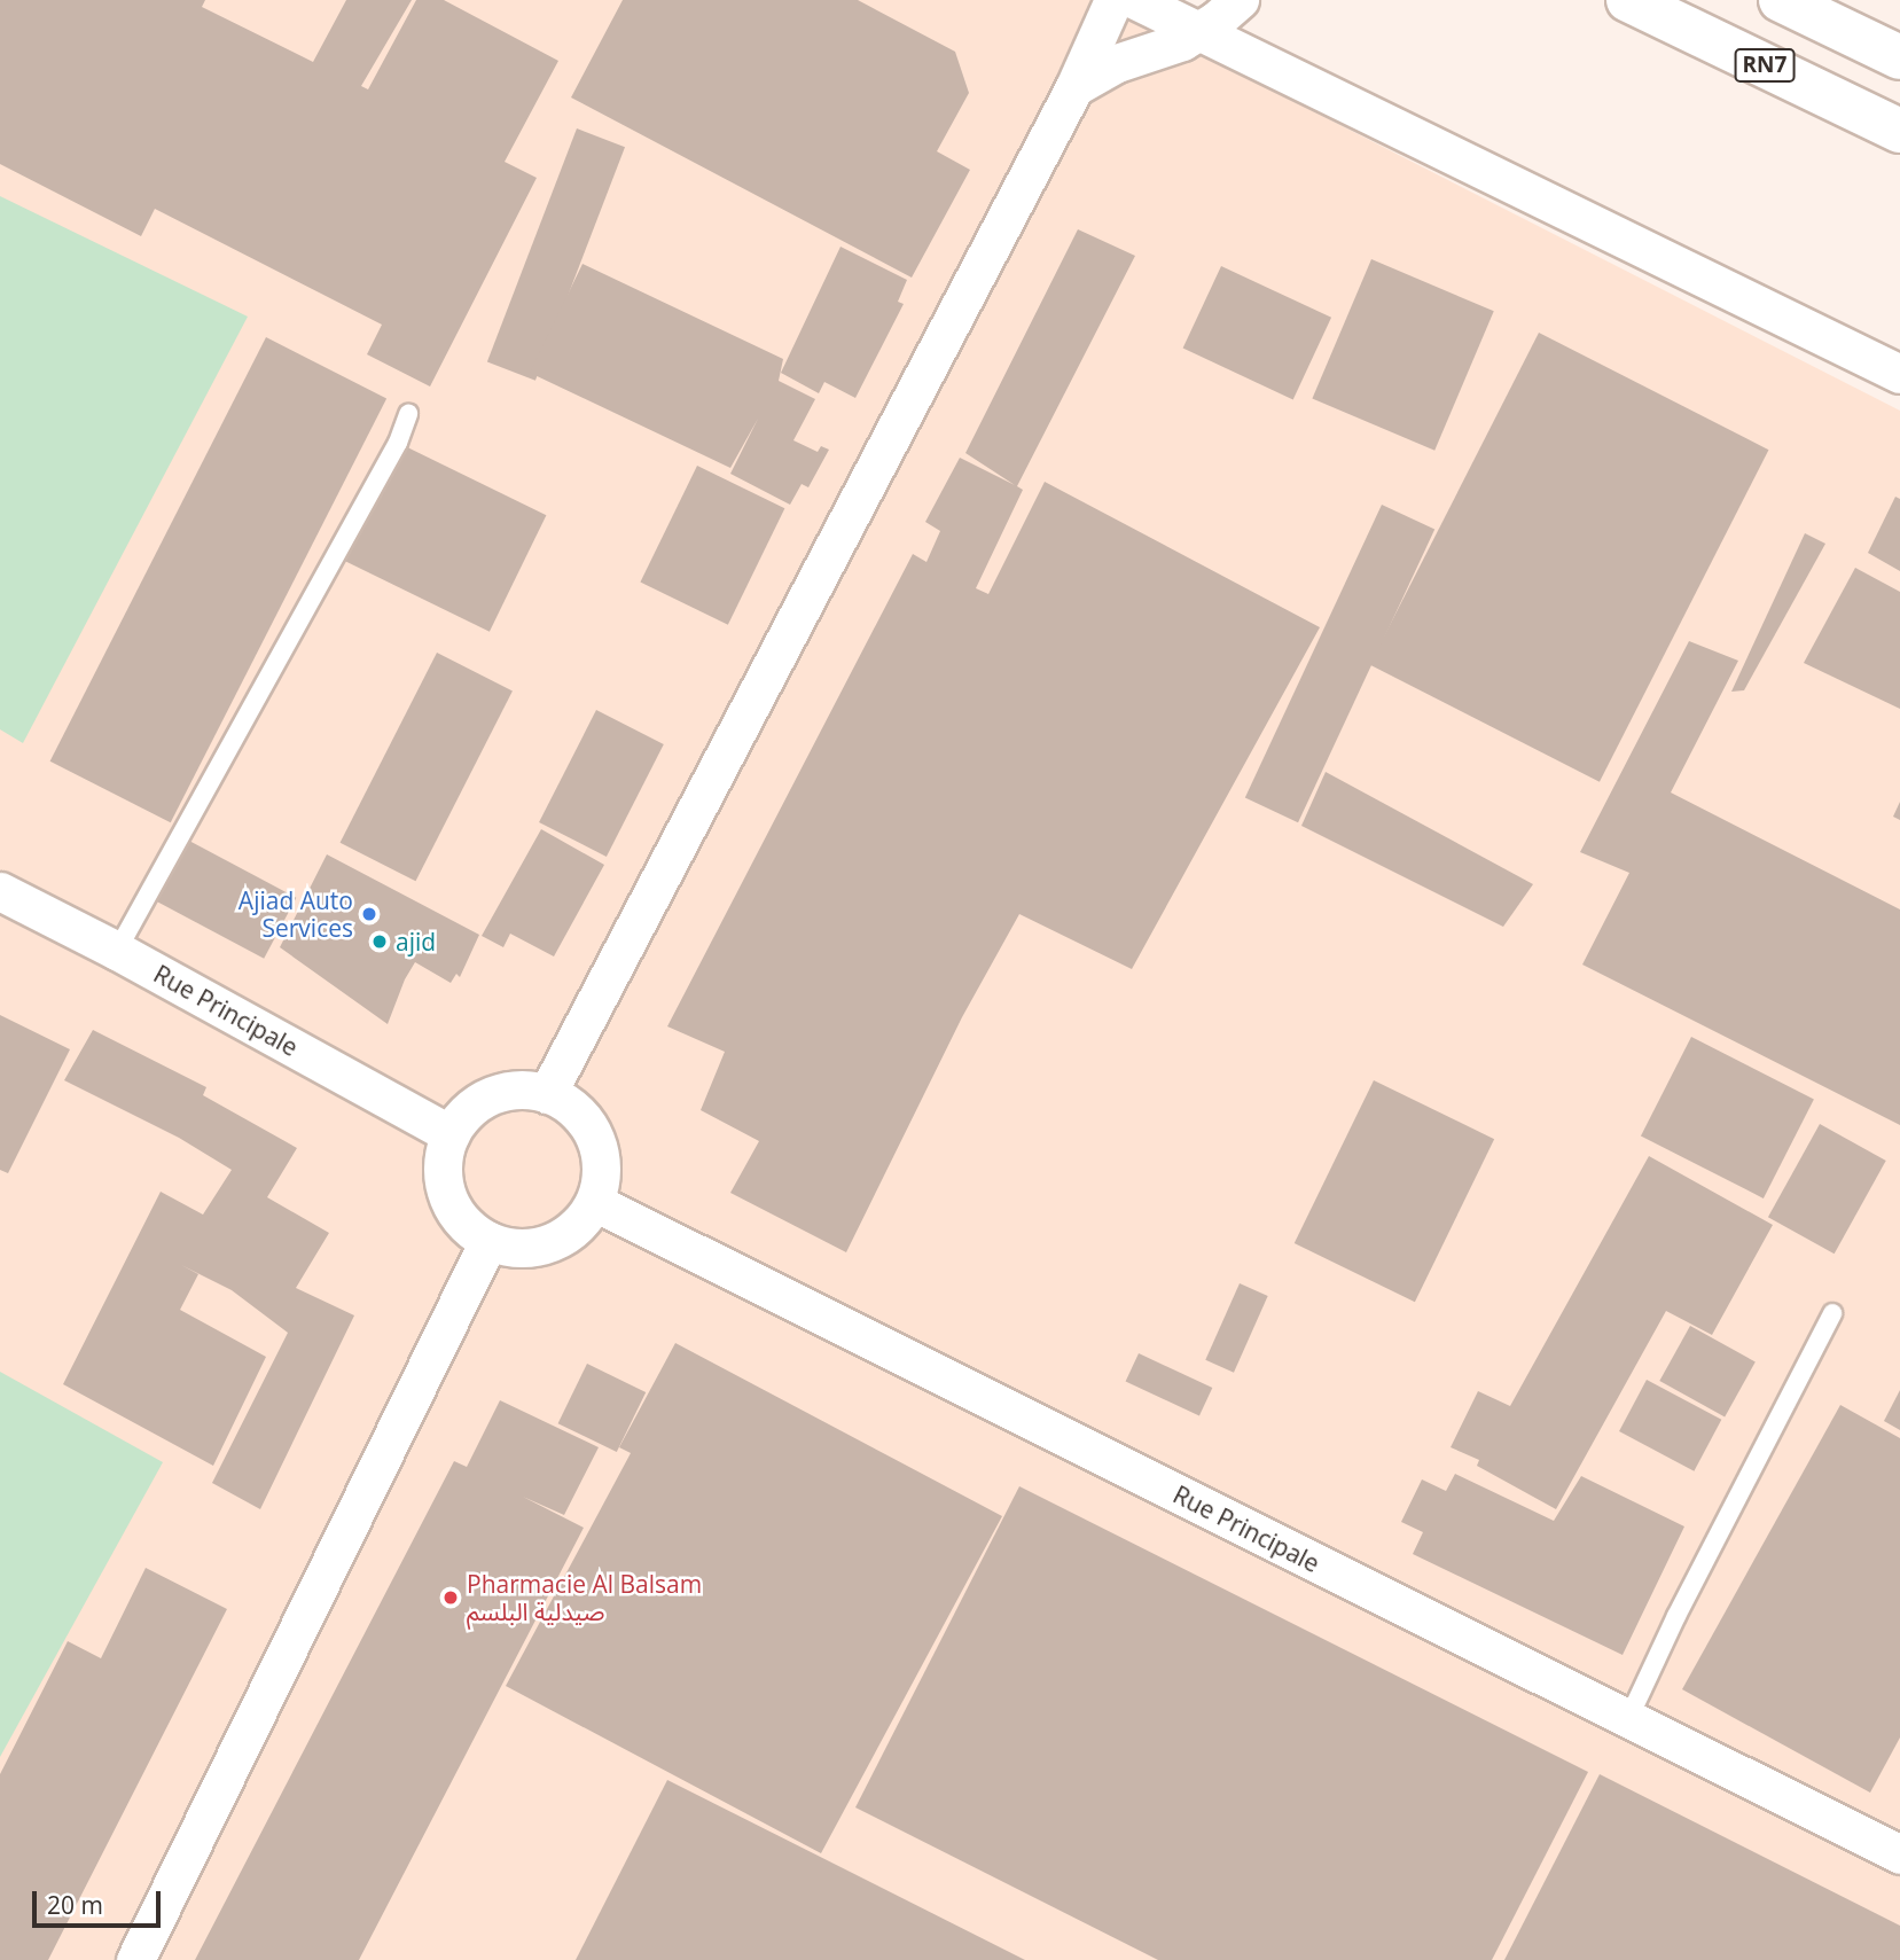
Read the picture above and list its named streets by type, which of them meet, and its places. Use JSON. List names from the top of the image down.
{
  "streets": {
    "main road": ["RN7"],
    "street": ["Rue Principale"]
  },
  "places": ["Ajiad Auto Services", "ajid", "Pharmacie Al Balsam صيدلية البلسم"],
  "scale_bar": "20 m"
}
